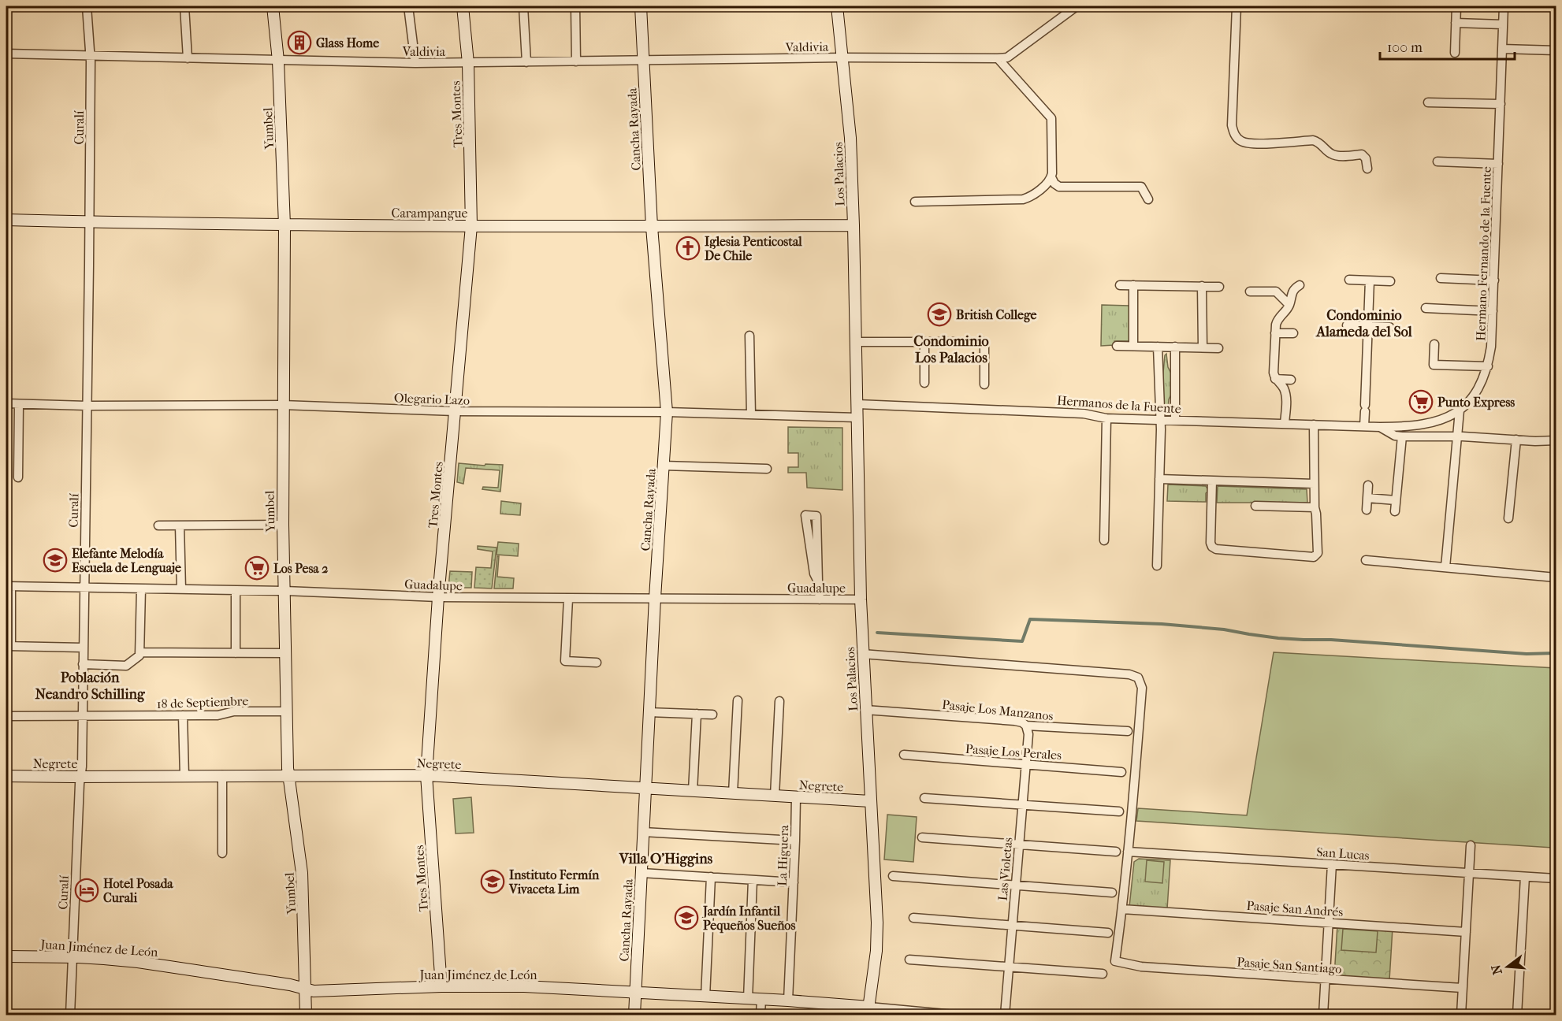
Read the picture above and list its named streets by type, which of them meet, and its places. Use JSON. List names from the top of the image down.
{
  "streets": {
    "main road": [
      "Tres Montes",
      "Yumbel",
      "Cancha Rayada",
      "Los Palacios",
      "Carampangue",
      "Negrete",
      "Juan Jiménez de León"
    ],
    "street": [
      "Valdivia",
      "Curalí",
      "Hermano Fernando de la Fuente",
      "Olegario Lazo",
      "Hermanos de la Fuente",
      "Guadalupe",
      "18 de Septiembre",
      "Pasaje Los Manzanos",
      "Pasaje Los Perales",
      "San Lucas",
      "La Higuera",
      "Las Violetas",
      "Pasaje San Andrés",
      "Pasaje San Santiago"
    ]
  },
  "crossings": [
    ["Valdivia", "Tres Montes"],
    ["Valdivia", "Curalí"],
    ["Valdivia", "Yumbel"],
    ["Valdivia", "Cancha Rayada"],
    ["Valdivia", "Los Palacios"],
    ["Tres Montes", "Carampangue"],
    ["Tres Montes", "Olegario Lazo"],
    ["Tres Montes", "Guadalupe"],
    ["Tres Montes", "Negrete"],
    ["Tres Montes", "Juan Jiménez de León"],
    ["Curalí", "Carampangue"],
    ["Curalí", "Olegario Lazo"],
    ["Curalí", "Guadalupe"],
    ["Curalí", "18 de Septiembre"],
    ["Curalí", "Negrete"],
    ["Curalí", "Juan Jiménez de León"],
    ["Yumbel", "Carampangue"],
    ["Yumbel", "Olegario Lazo"],
    ["Yumbel", "Guadalupe"],
    ["Yumbel", "18 de Septiembre"],
    ["Yumbel", "Negrete"],
    ["Yumbel", "Juan Jiménez de León"],
    ["Cancha Rayada", "Carampangue"],
    ["Cancha Rayada", "Olegario Lazo"],
    ["Cancha Rayada", "Guadalupe"],
    ["Cancha Rayada", "Negrete"],
    ["Cancha Rayada", "Juan Jiménez de León"],
    ["Los Palacios", "Carampangue"],
    ["Los Palacios", "Olegario Lazo"],
    ["Los Palacios", "Hermanos de la Fuente"],
    ["Los Palacios", "Guadalupe"],
    ["Los Palacios", "Pasaje Los Manzanos"],
    ["Los Palacios", "Negrete"],
    ["Los Palacios", "Juan Jiménez de León"],
    ["Hermano Fernando de la Fuente", "Hermanos de la Fuente"],
    ["Pasaje Los Manzanos", "Las Violetas"],
    ["Pasaje Los Perales", "Las Violetas"],
    ["Negrete", "La Higuera"],
    ["La Higuera", "Juan Jiménez de León"],
    ["Pasaje San Andrés", "Pasaje San Santiago"]
  ],
  "districts": [
    "Condominio Alameda del Sol",
    "Condominio Los Palacios",
    "Población Neandro Schilling",
    "Villa O'Higgins"
  ],
  "places": {
    "building": ["Glass Home"],
    "church": ["Iglesia Penticostal De Chile"],
    "school or university": [
      "British College",
      "Elefante Melodía Escuela de Lenguaje",
      "Instituto Fermín Vivaceta Lim",
      "Jardín Infantil Pequeños Sueños"
    ],
    "supermarket": ["Punto Express", "Los Pesa 2"],
    "hotel": ["Hotel Posada Curali"]
  },
  "scale_bar": "100 m",
  "north": "left"
}
